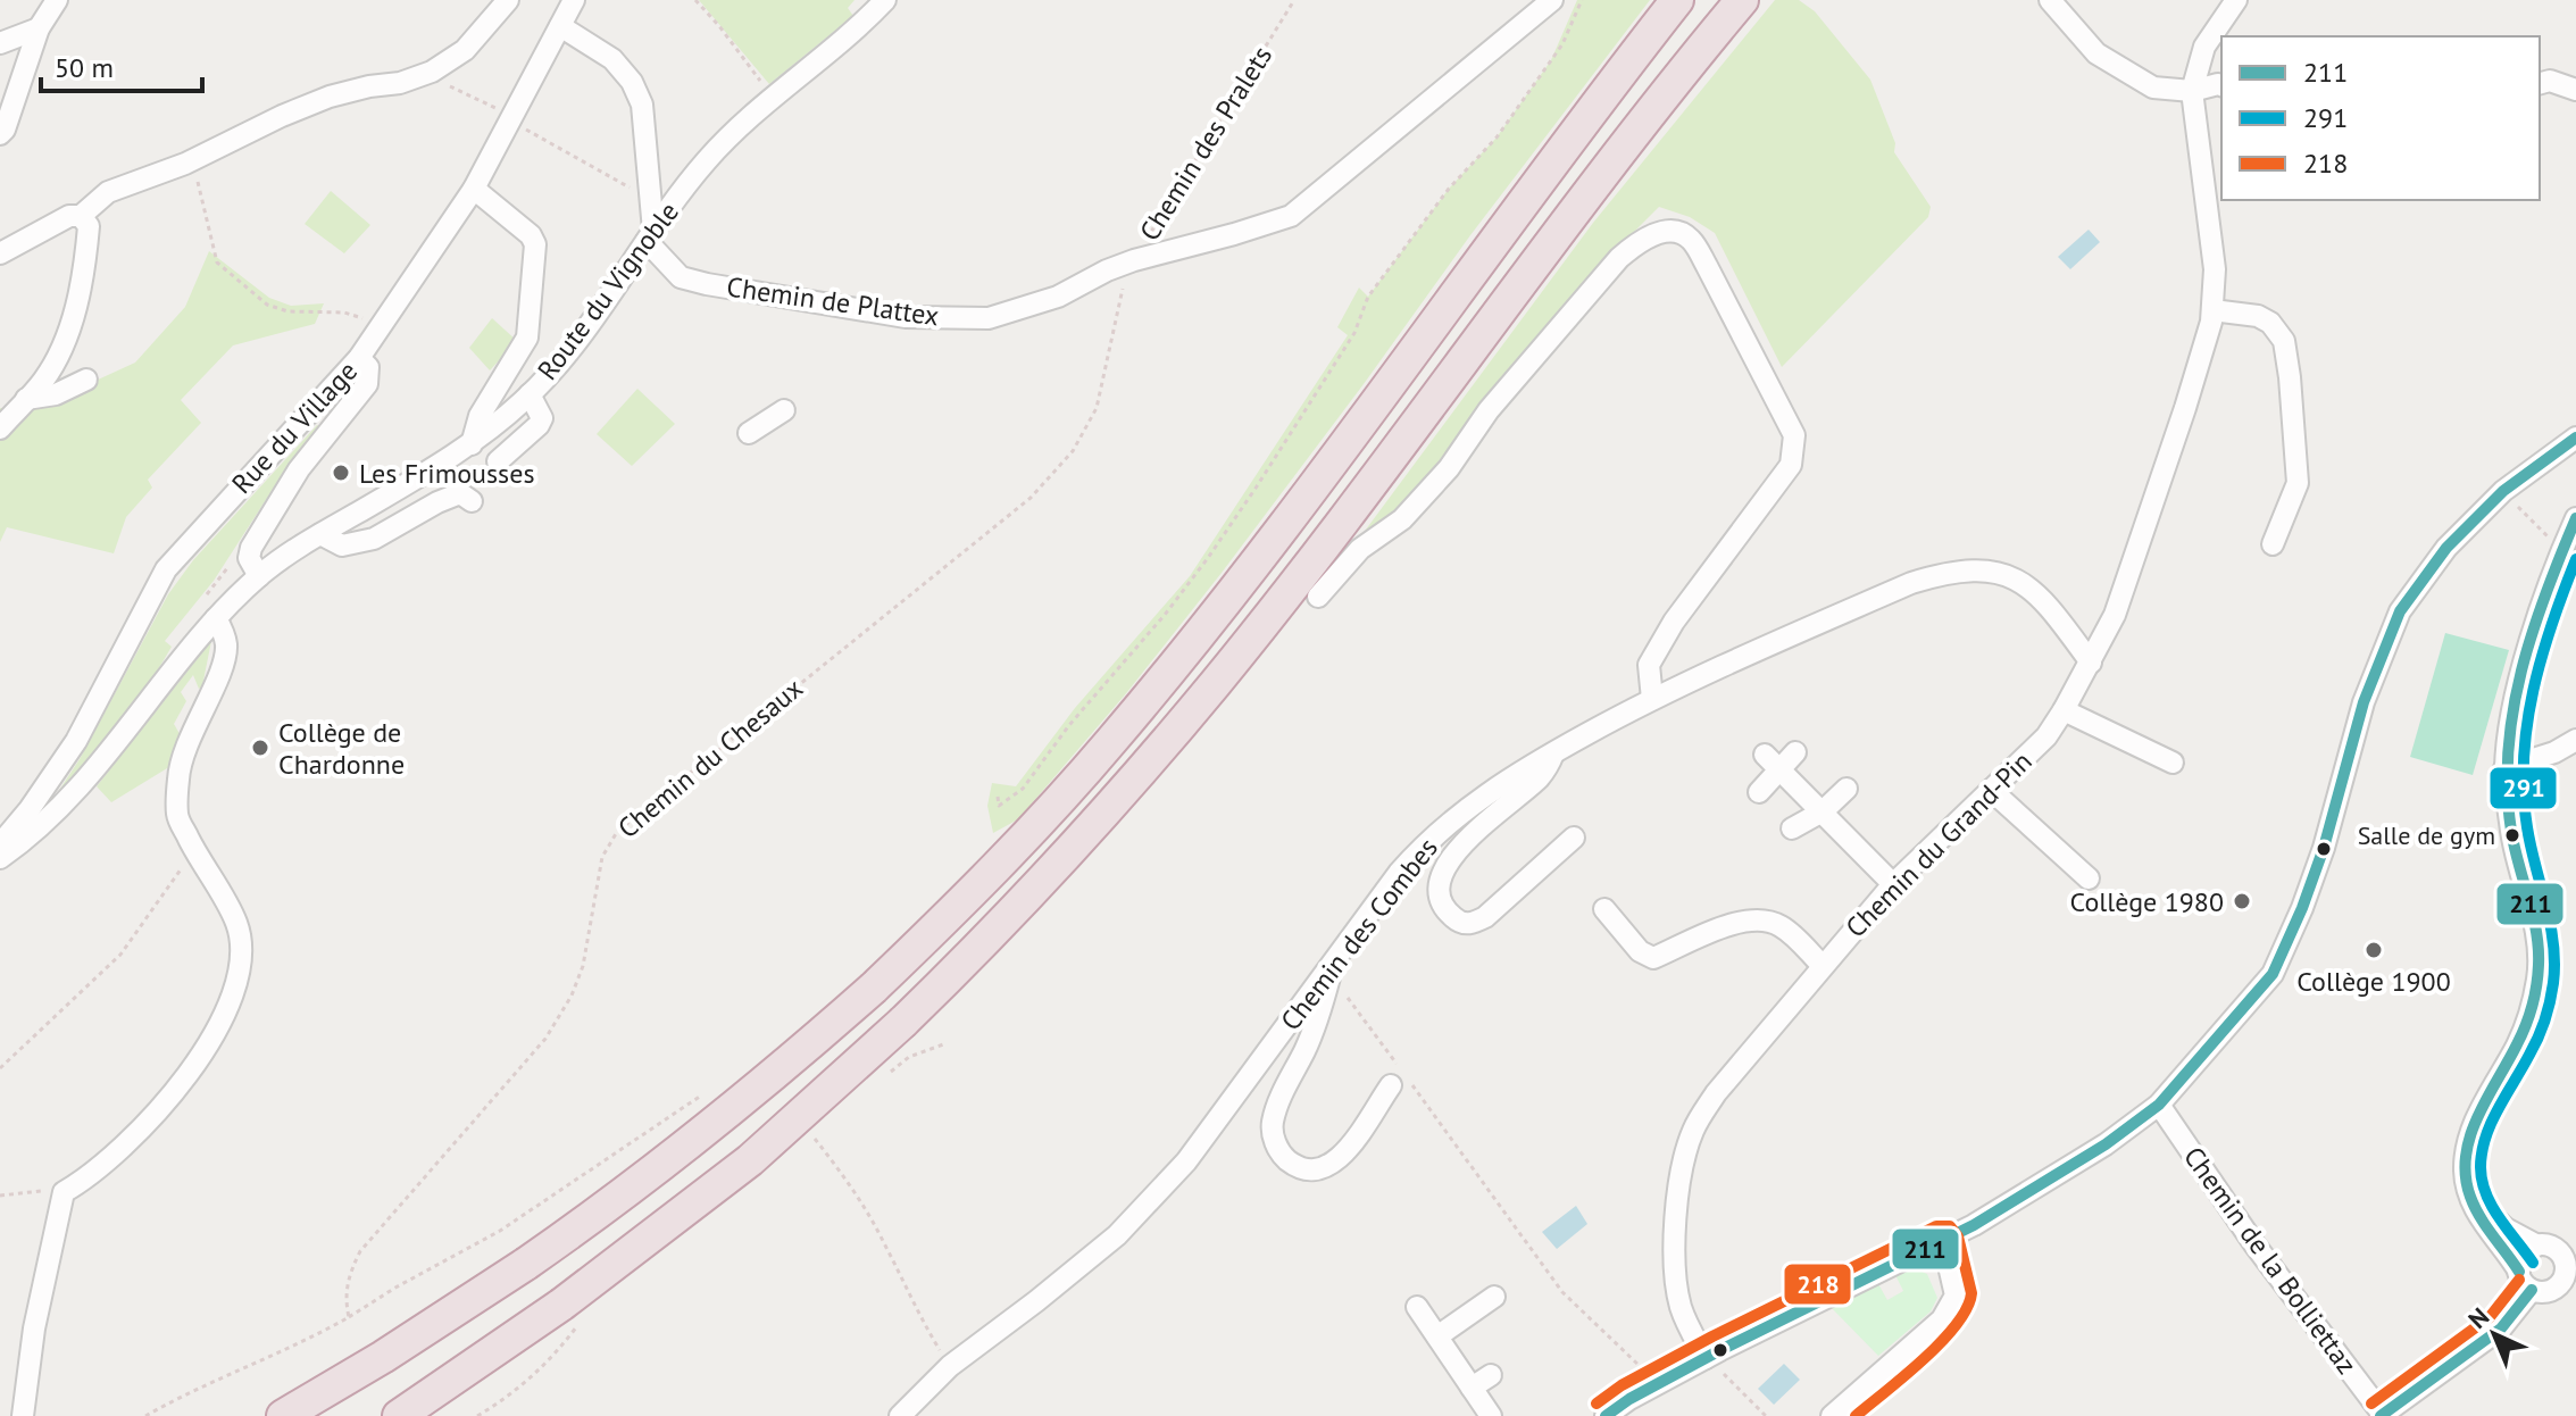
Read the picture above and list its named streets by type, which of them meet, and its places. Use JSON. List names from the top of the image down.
{
  "streets": {
    "street": [
      "Route du Vignoble",
      "Chemin de Plattex",
      "Rue du Village",
      "Chemin du Grand-Pin",
      "Chemin des Combes",
      "Chemin de la Bolliettaz"
    ],
    "path": ["Chemin des Pralets", "Chemin du Chesaux"]
  },
  "crossings": [
    ["Chemin des Pralets", "Chemin de Plattex"],
    ["Chemin des Pralets", "Chemin du Chesaux"],
    ["Route du Vignoble", "Chemin de Plattex"],
    ["Chemin du Grand-Pin", "Chemin des Combes"]
  ],
  "places": [
    "Les Frimousses",
    "Collège de Chardonne",
    "Salle de gym",
    "Collège 1980",
    "Collège 1900"
  ],
  "lines": ["transit line 211", "transit line 291", "transit line 218"],
  "legend": ["211", "291", "218"],
  "scale_bar": "50 m",
  "north": "top left"
}
